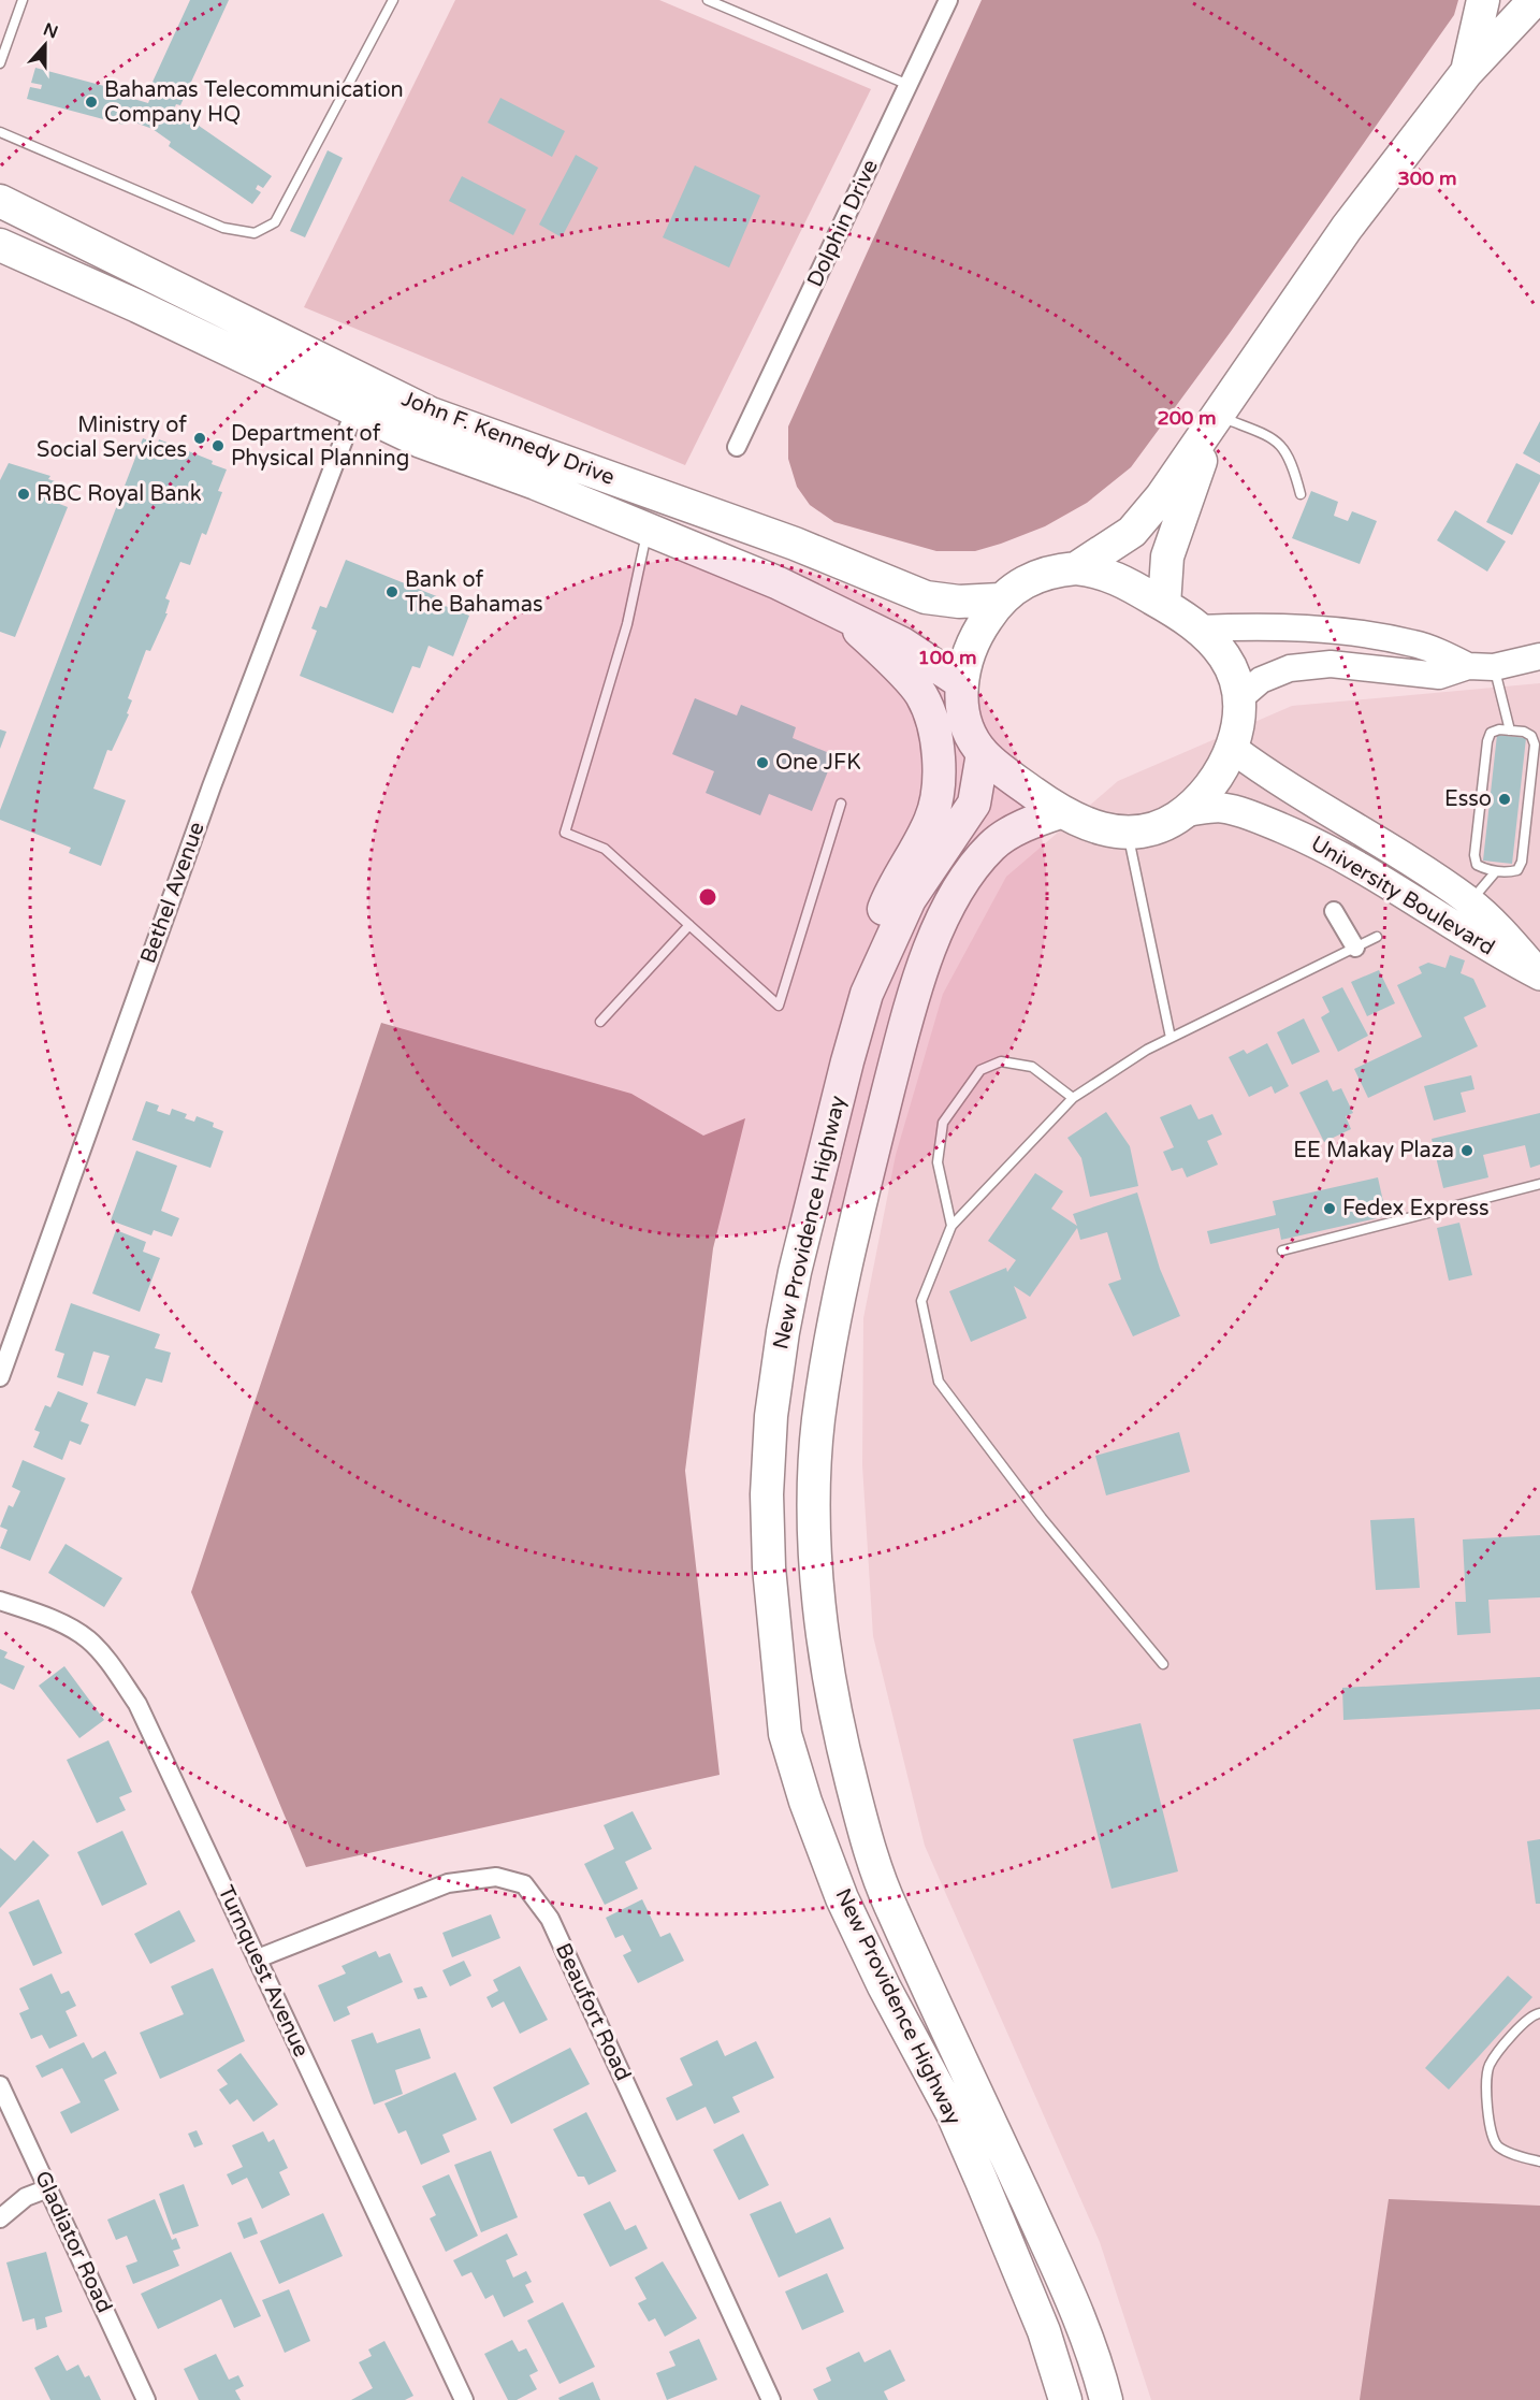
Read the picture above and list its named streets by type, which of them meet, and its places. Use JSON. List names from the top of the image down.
{
  "streets": {
    "highway": ["John F. Kennedy Drive", "New Providence Highway"],
    "main road": ["University Boulevard"],
    "street": [
      "Dolphin Drive",
      "Bethel Avenue",
      "Turnquest Avenue",
      "Beaufort Road",
      "Gladiator Road"
    ]
  },
  "crossings": [
    ["John F. Kennedy Drive", "Bethel Avenue"],
    ["Turnquest Avenue", "Beaufort Road"]
  ],
  "places": [
    "Bahamas Telecommunication Company HQ",
    "Ministry of Social Services",
    "Department of Physical Planning",
    "RBC Royal Bank",
    "Bank of The Bahamas",
    "One JFK",
    "Esso",
    "EE Makay Plaza",
    "Fedex Express"
  ],
  "north": "top",
  "rings": ["300 m", "200 m", "100 m"]
}
